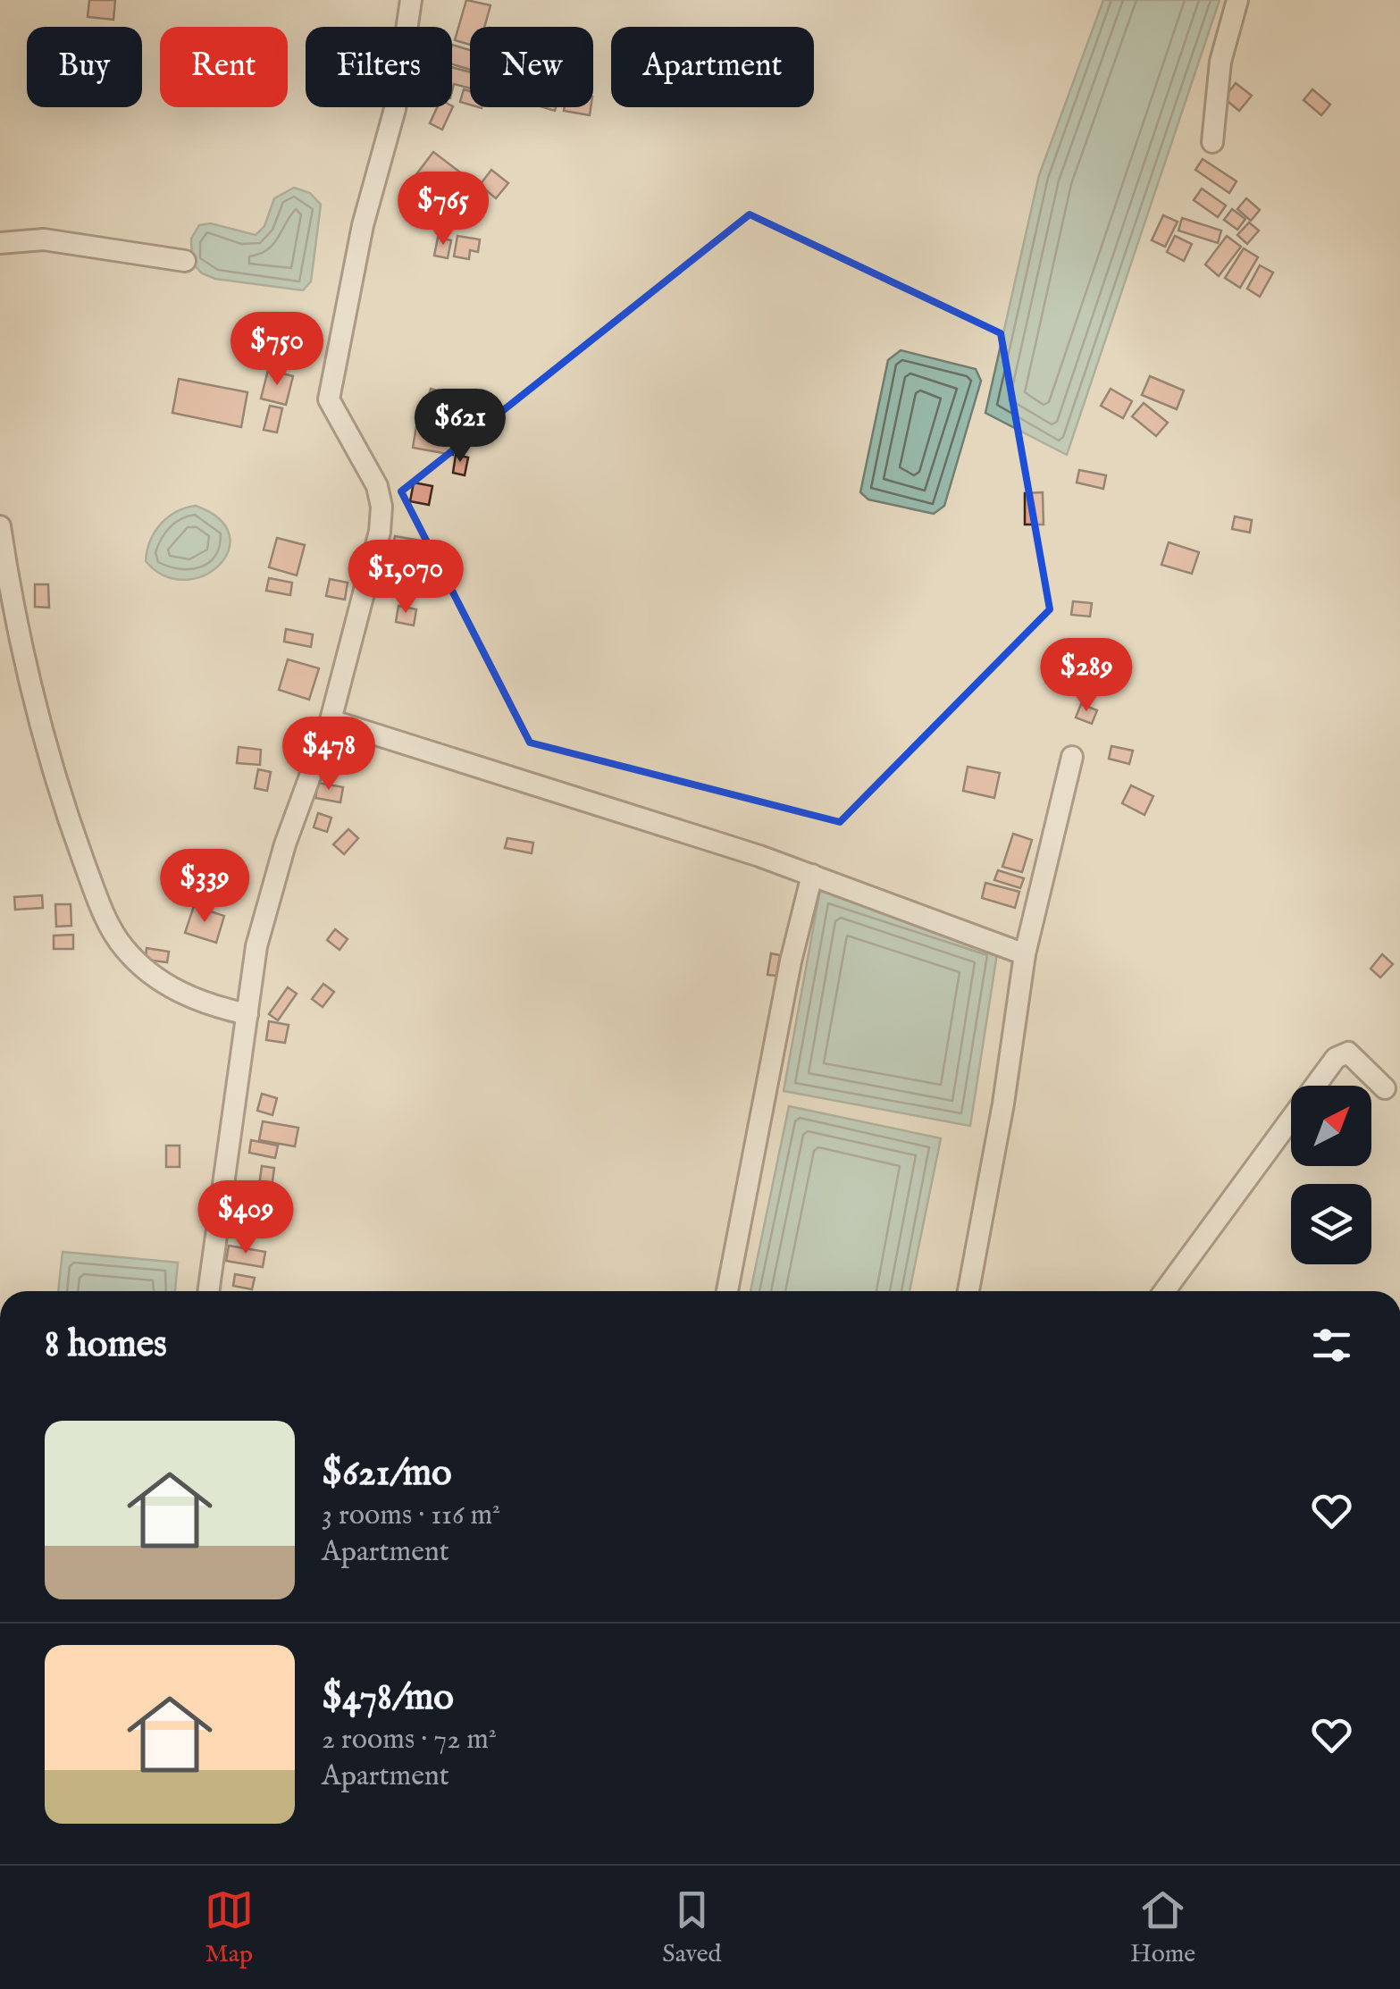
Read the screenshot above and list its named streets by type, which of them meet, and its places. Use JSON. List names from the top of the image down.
{
  "north": "top right",
  "page": {
    "chip": [
      "Buy",
      "Rent",
      "Filters",
      "New",
      "Apartment"
    ],
    "price": [
      "$765",
      "$750",
      "$621",
      "$1,070",
      "$289",
      "$478",
      "$339",
      "$409"
    ],
    "heading": "8 homes",
    "list": [
      {
        "name": "$621/mo",
        "note": "3 rooms · 116 m² · Apartment"
      },
      {
        "name": "$478/mo",
        "note": "2 rooms · 72 m² · Apartment"
      }
    ],
    "tabs": ["Map", "Saved", "Home"]
  }
}
